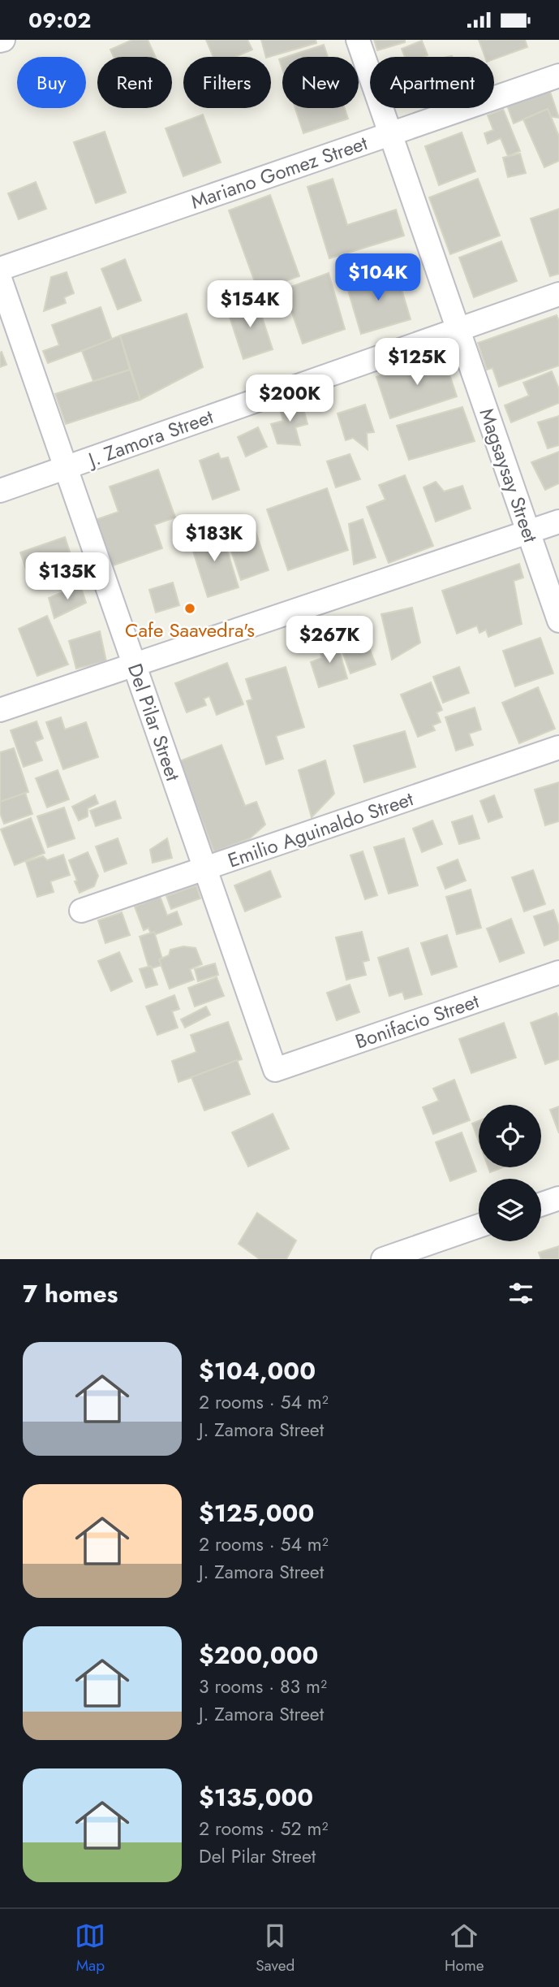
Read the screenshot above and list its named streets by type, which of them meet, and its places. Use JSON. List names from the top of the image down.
{
  "streets": {
    "street": [
      "Mariano Gomez Street",
      "J. Zamora Street",
      "Magsaysay Street",
      "Del Pilar Street",
      "Emilio Aguinaldo Street",
      "Bonifacio Street"
    ]
  },
  "crossings": [
    ["Mariano Gomez Street", "Magsaysay Street"],
    ["J. Zamora Street", "Magsaysay Street"],
    ["J. Zamora Street", "Del Pilar Street"],
    ["Del Pilar Street", "Emilio Aguinaldo Street"],
    ["Del Pilar Street", "Bonifacio Street"]
  ],
  "places": ["Cafe Saavedra's"],
  "page": {
    "status": "09:02",
    "chip": [
      "Buy",
      "Rent",
      "Filters",
      "New",
      "Apartment"
    ],
    "price": [
      "$104K",
      "$154K",
      "$125K",
      "$200K",
      "$183K",
      "$135K",
      "$267K"
    ],
    "heading": "7 homes",
    "list": [
      {
        "name": "$104,000",
        "note": "2 rooms · 54 m² · J. Zamora Street"
      },
      {
        "name": "$125,000",
        "note": "2 rooms · 54 m² · J. Zamora Street"
      },
      {
        "name": "$200,000",
        "note": "3 rooms · 83 m² · J. Zamora Street"
      },
      {
        "name": "$135,000",
        "note": "2 rooms · 52 m² · Del Pilar Street"
      }
    ],
    "tabs": ["Map", "Saved", "Home"]
  }
}
